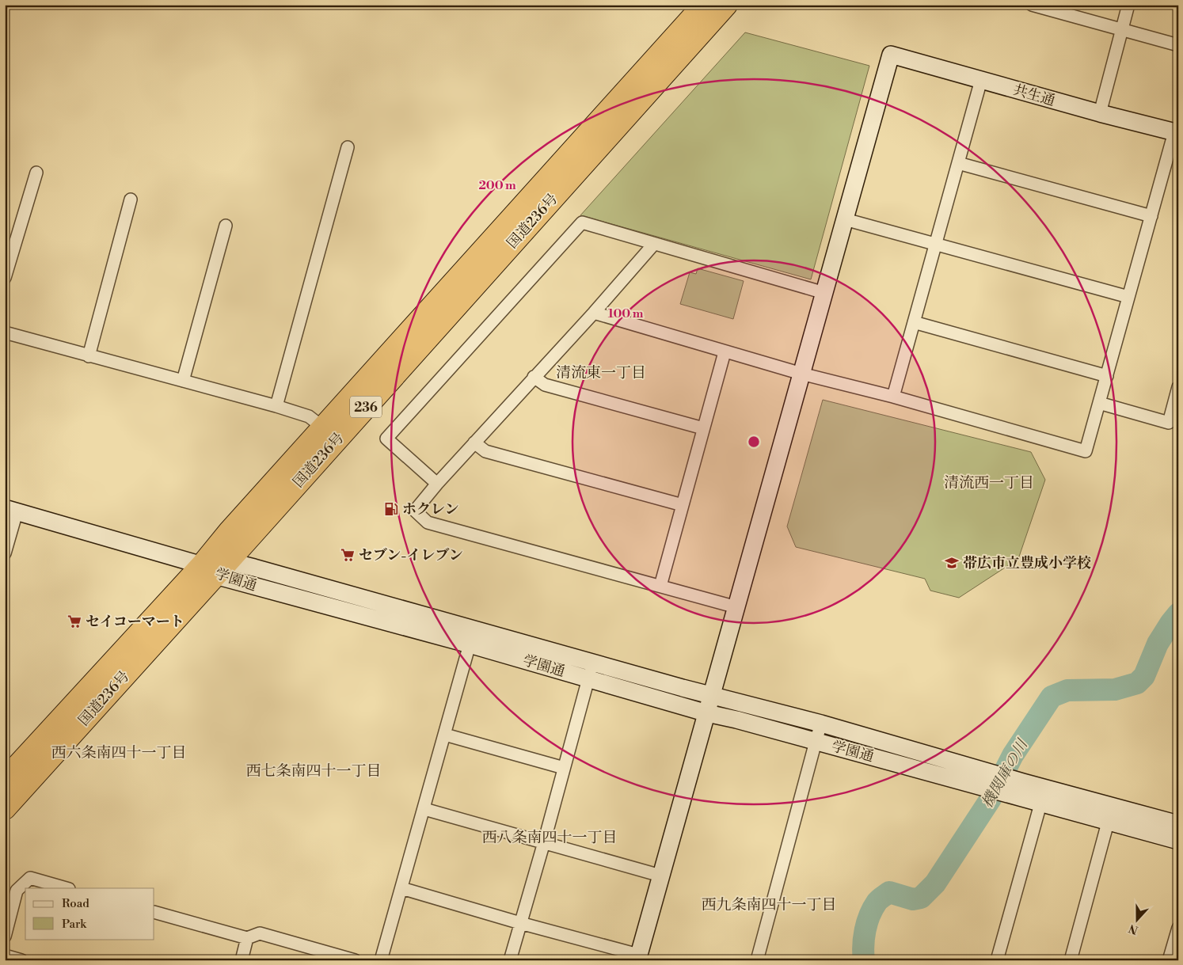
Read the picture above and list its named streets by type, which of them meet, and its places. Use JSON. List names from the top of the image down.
{
  "streets": {
    "highway": ["国道236号", "236"],
    "street": ["共生通", "学園通"]
  },
  "crossings": [
    ["国道236号", "学園通"]
  ],
  "districts": [
    "清流東一丁目",
    "清流西一丁目",
    "西六条南四十一丁目",
    "西七条南四十一丁目",
    "西八条南四十一丁目",
    "西九条南四十一丁目"
  ],
  "water": ["機関庫の川"],
  "places": {
    "fuel station": ["ホクレン"],
    "supermarket": ["セブン-イレブン", "セイコーマート"],
    "school or university": ["帯広市立豊成小学校"]
  },
  "legend": ["Road", "Park"],
  "north": "bottom",
  "rings": ["200 m", "100 m"]
}
